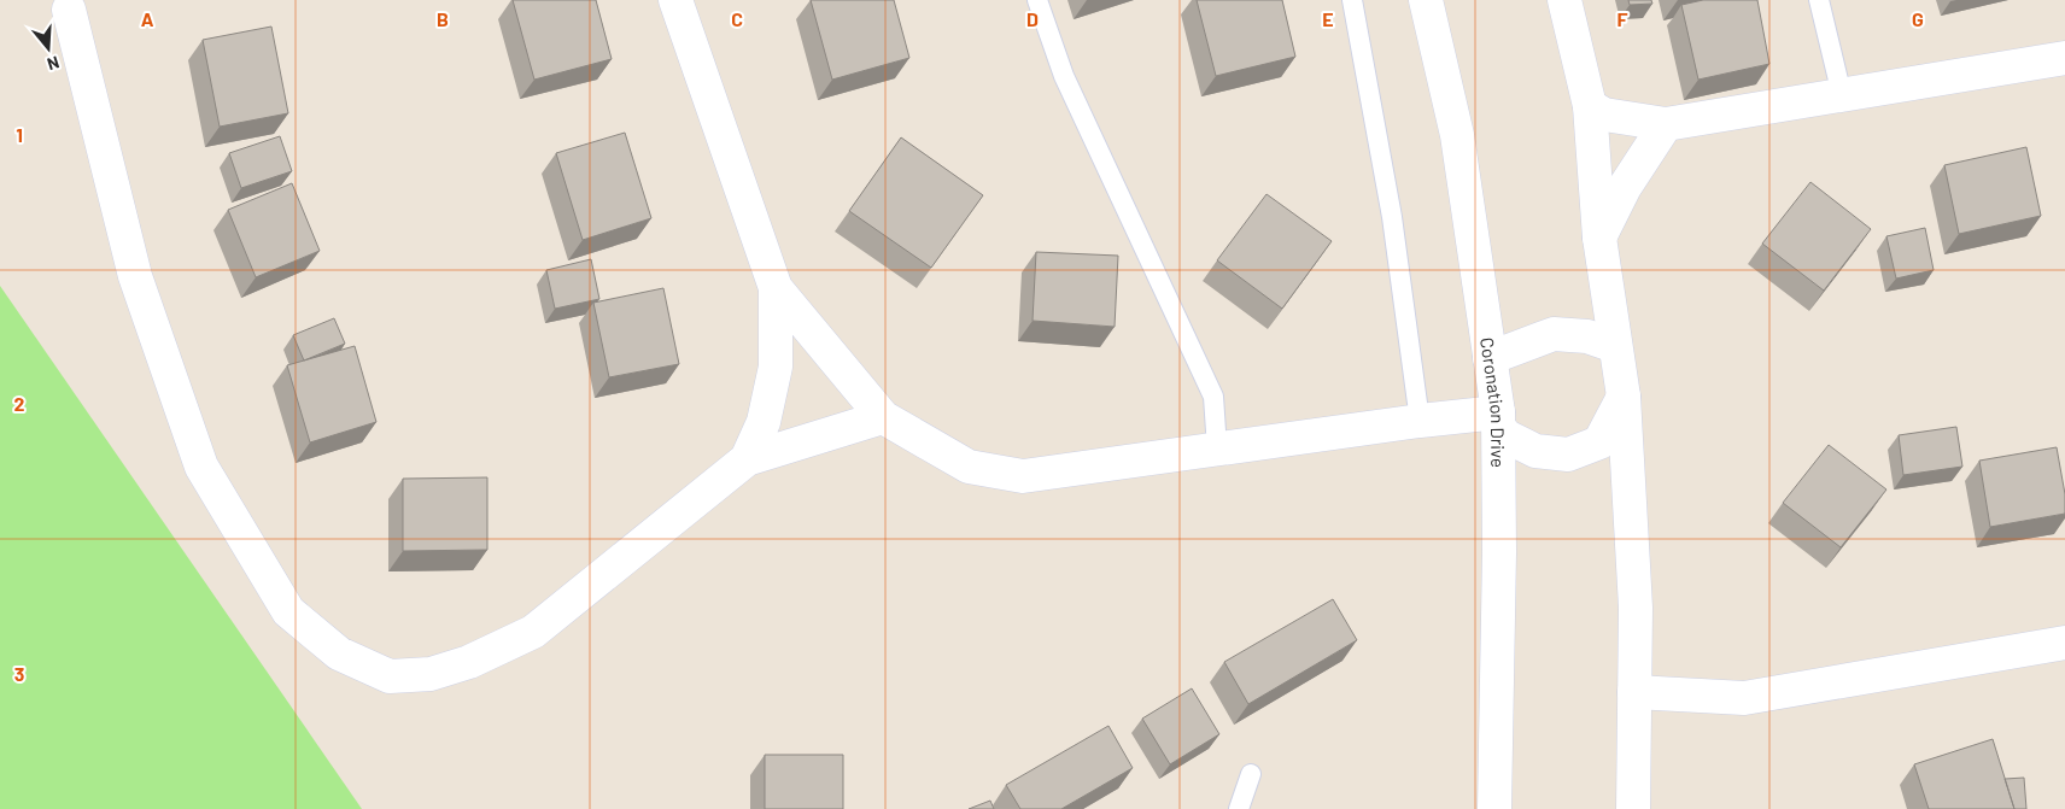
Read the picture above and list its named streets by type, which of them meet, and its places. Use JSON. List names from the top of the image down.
{
  "streets": {
    "street": ["Coronation Drive"]
  },
  "north": "bottom",
  "grid": {
    "columns": [
      "A",
      "B",
      "C",
      "D",
      "E",
      "F",
      "G"
    ],
    "rows": ["1", "2", "3"]
  }
}
